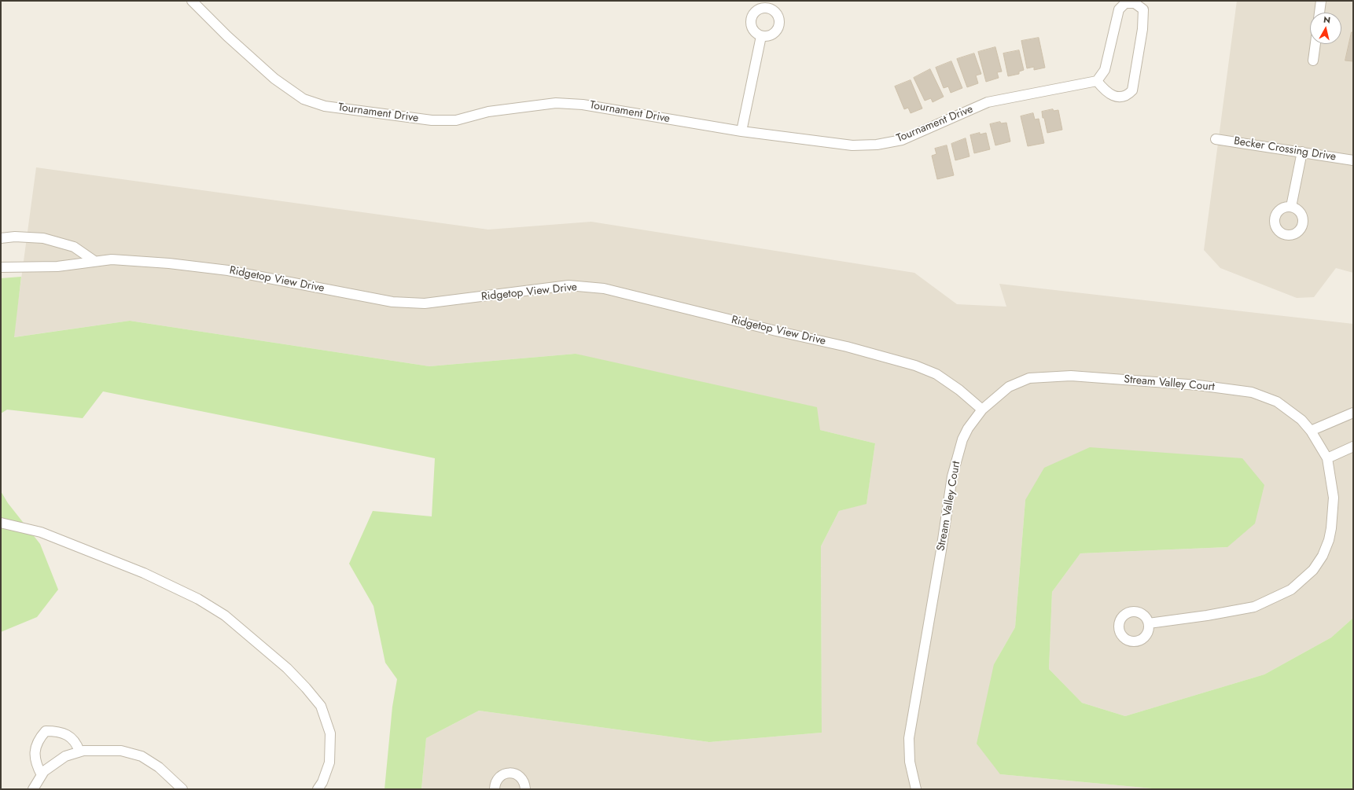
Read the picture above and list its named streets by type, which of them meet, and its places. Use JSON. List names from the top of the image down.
{
  "streets": {
    "street": [
      "Tournament Drive",
      "Becker Crossing Drive",
      "Ridgetop View Drive",
      "Stream Valley Court"
    ]
  },
  "crossings": [
    ["Ridgetop View Drive", "Stream Valley Court"]
  ],
  "north": "top"
}
